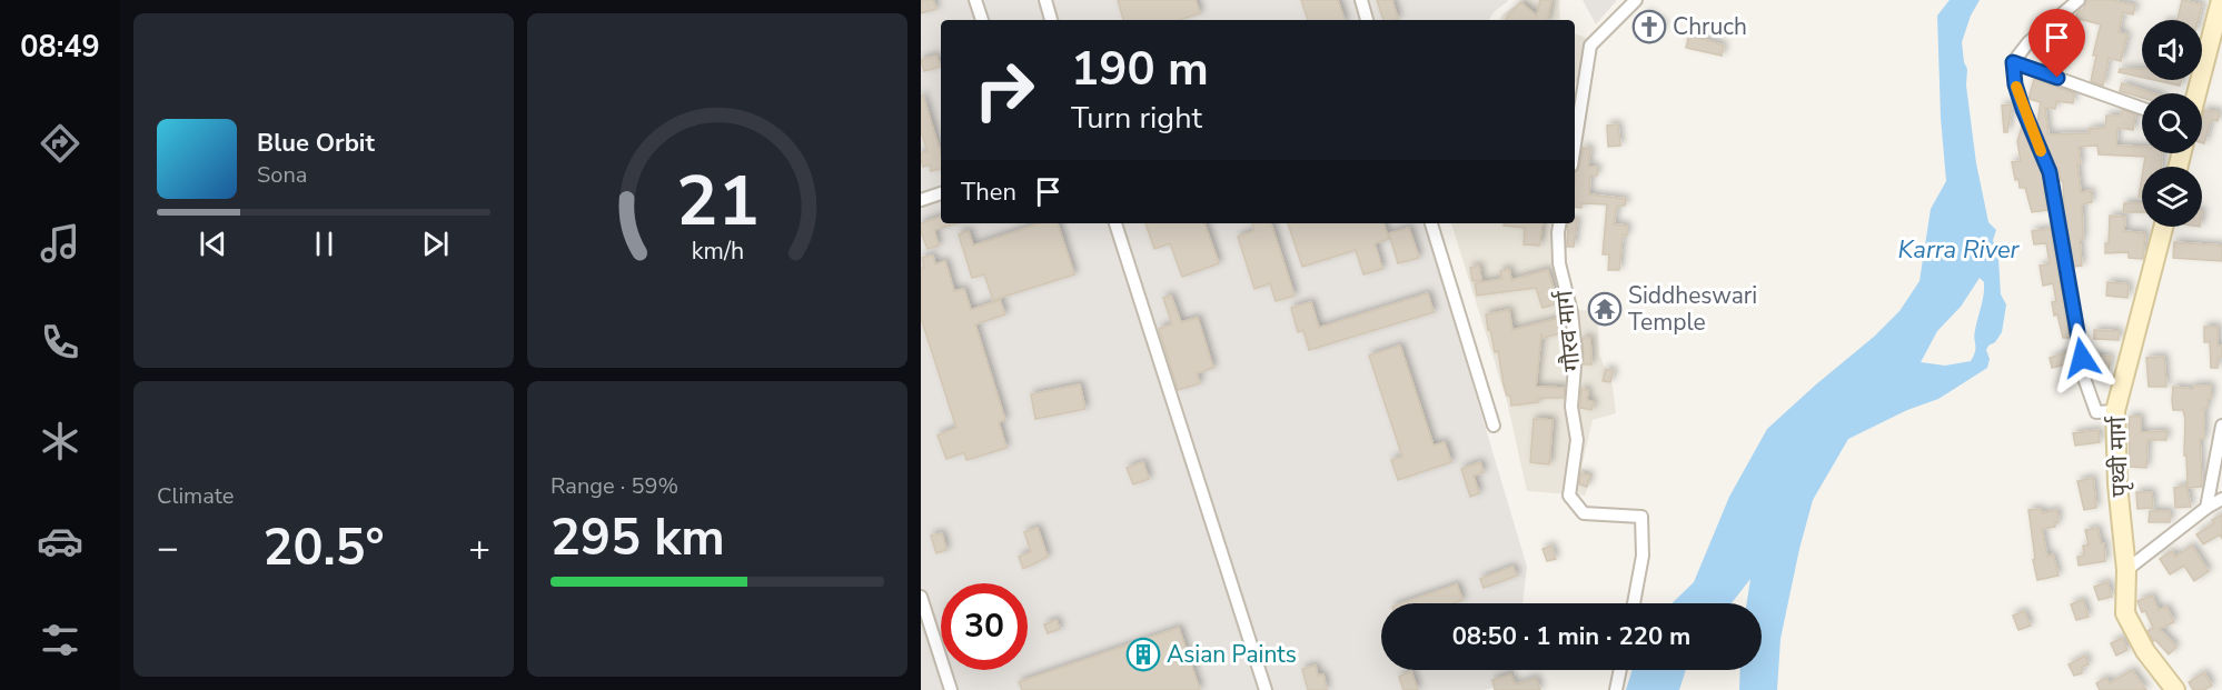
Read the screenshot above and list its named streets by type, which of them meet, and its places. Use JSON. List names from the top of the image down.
{
  "streets": {
    "street": ["गौरव मार्ग", "पृथ्वी मार्ग"]
  },
  "water": ["Karra River"],
  "places": {
    "church": ["Chruch"],
    "temple": ["Siddheswari Temple"],
    "building": ["Asian Paints"]
  },
  "page": {
    "tabs": "08:49",
    "turn": ["190 m", "Turn right"],
    "song": ["Blue Orbit", "Sona"],
    "then": "Then",
    "tile": [
      "Climate",
      ["Range · 59%", "295 km"]
    ],
    "heat": ["−", "20.5°", "+"],
    "limit": "30",
    "trip": "08:50 · 1 min · 220 m",
    "gauge": ["21", "km/h"]
  }
}
